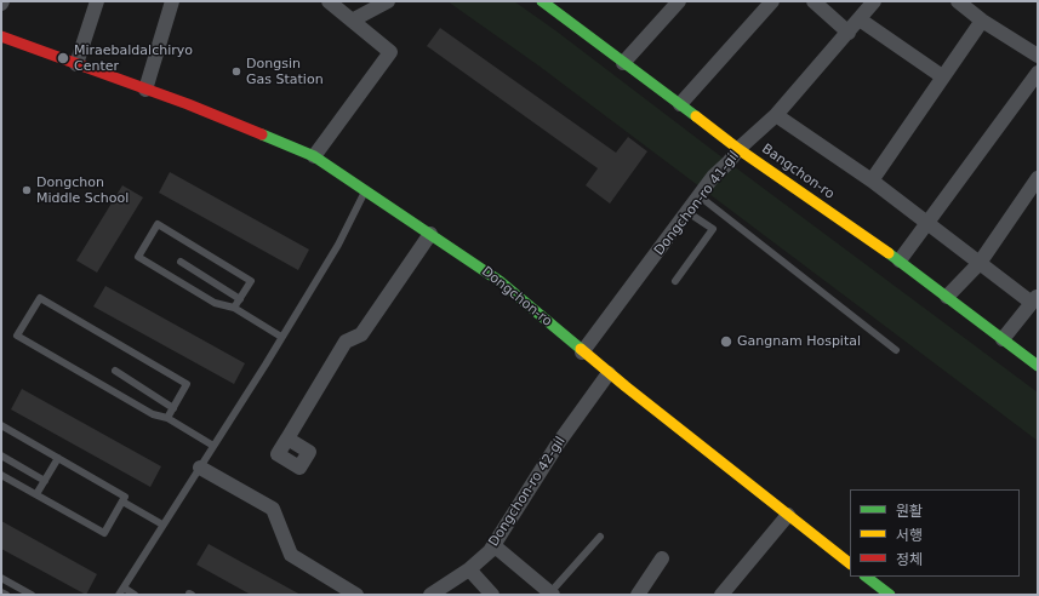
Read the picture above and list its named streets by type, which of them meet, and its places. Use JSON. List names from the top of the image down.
{
  "streets": {
    "main road": ["Bangchon-ro", "Dongchon-ro"],
    "street": ["Dongchon-ro 41-gil", "Dongchon-ro 42-gil"]
  },
  "crossings": [
    ["Bangchon-ro", "Dongchon-ro 41-gil"],
    ["Dongchon-ro 41-gil", "Dongchon-ro"],
    ["Dongchon-ro", "Dongchon-ro 42-gil"]
  ],
  "places": [
    "Miraebaldalchiryo Center",
    "Dongsin Gas Station",
    "Dongchon Middle School",
    "Gangnam Hospital"
  ],
  "legend": ["원활", "서행", "정체"]
}
